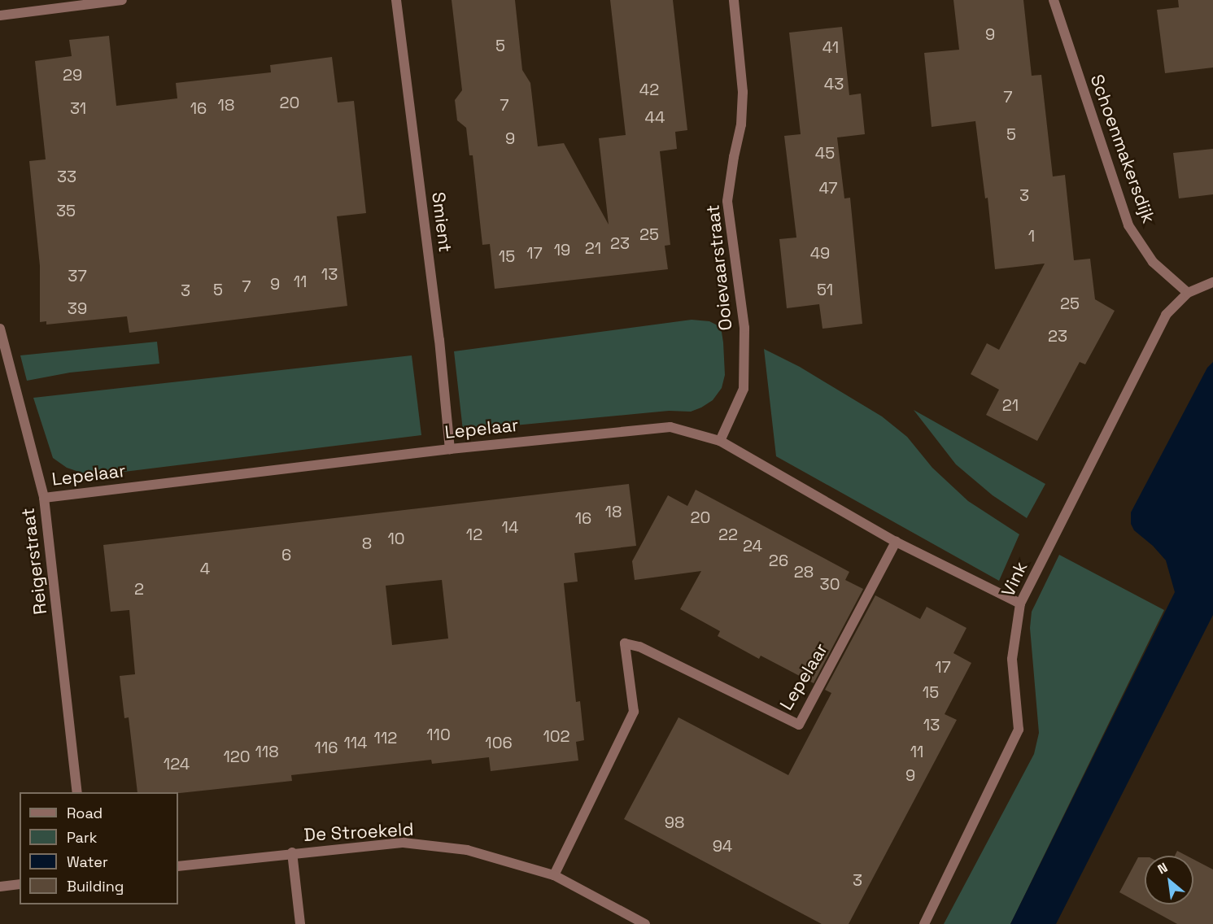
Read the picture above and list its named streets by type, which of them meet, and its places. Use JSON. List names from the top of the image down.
{
  "streets": {
    "street": [
      "Schoenmakersdijk",
      "Smient",
      "Ooievaarstraat",
      "Lepelaar",
      "Reigerstraat",
      "Vink",
      "De Stroekeld"
    ]
  },
  "crossings": [
    ["Schoenmakersdijk", "Vink"],
    ["Smient", "Lepelaar"],
    ["Ooievaarstraat", "Lepelaar"],
    ["Lepelaar", "Reigerstraat"],
    ["Lepelaar", "Vink"],
    ["Lepelaar", "De Stroekeld"]
  ],
  "house_numbers": [
    "9",
    "5",
    "41",
    "29",
    "43",
    "42",
    "7",
    "20",
    "18",
    "7",
    "31",
    "16",
    "44",
    "5",
    "9",
    "45",
    "33",
    "47",
    "3",
    "35",
    "25",
    "1",
    "23",
    "21",
    "19",
    "17",
    "49",
    "15",
    "13",
    "37",
    "11",
    "9",
    "7",
    "5",
    "51",
    "3",
    "25",
    "39",
    "23",
    "21",
    "18",
    "20",
    "16",
    "14",
    "12",
    "22",
    "10",
    "8",
    "24",
    "6",
    "26",
    "4",
    "28",
    "30",
    "2",
    "17",
    "15",
    "13",
    "110",
    "102",
    "112",
    "114",
    "106",
    "116",
    "118",
    "11",
    "120",
    "124",
    "9",
    "98",
    "94",
    "3"
  ],
  "legend": [
    "Road",
    "Park",
    "Water",
    "Building"
  ],
  "north": "top left"
}
